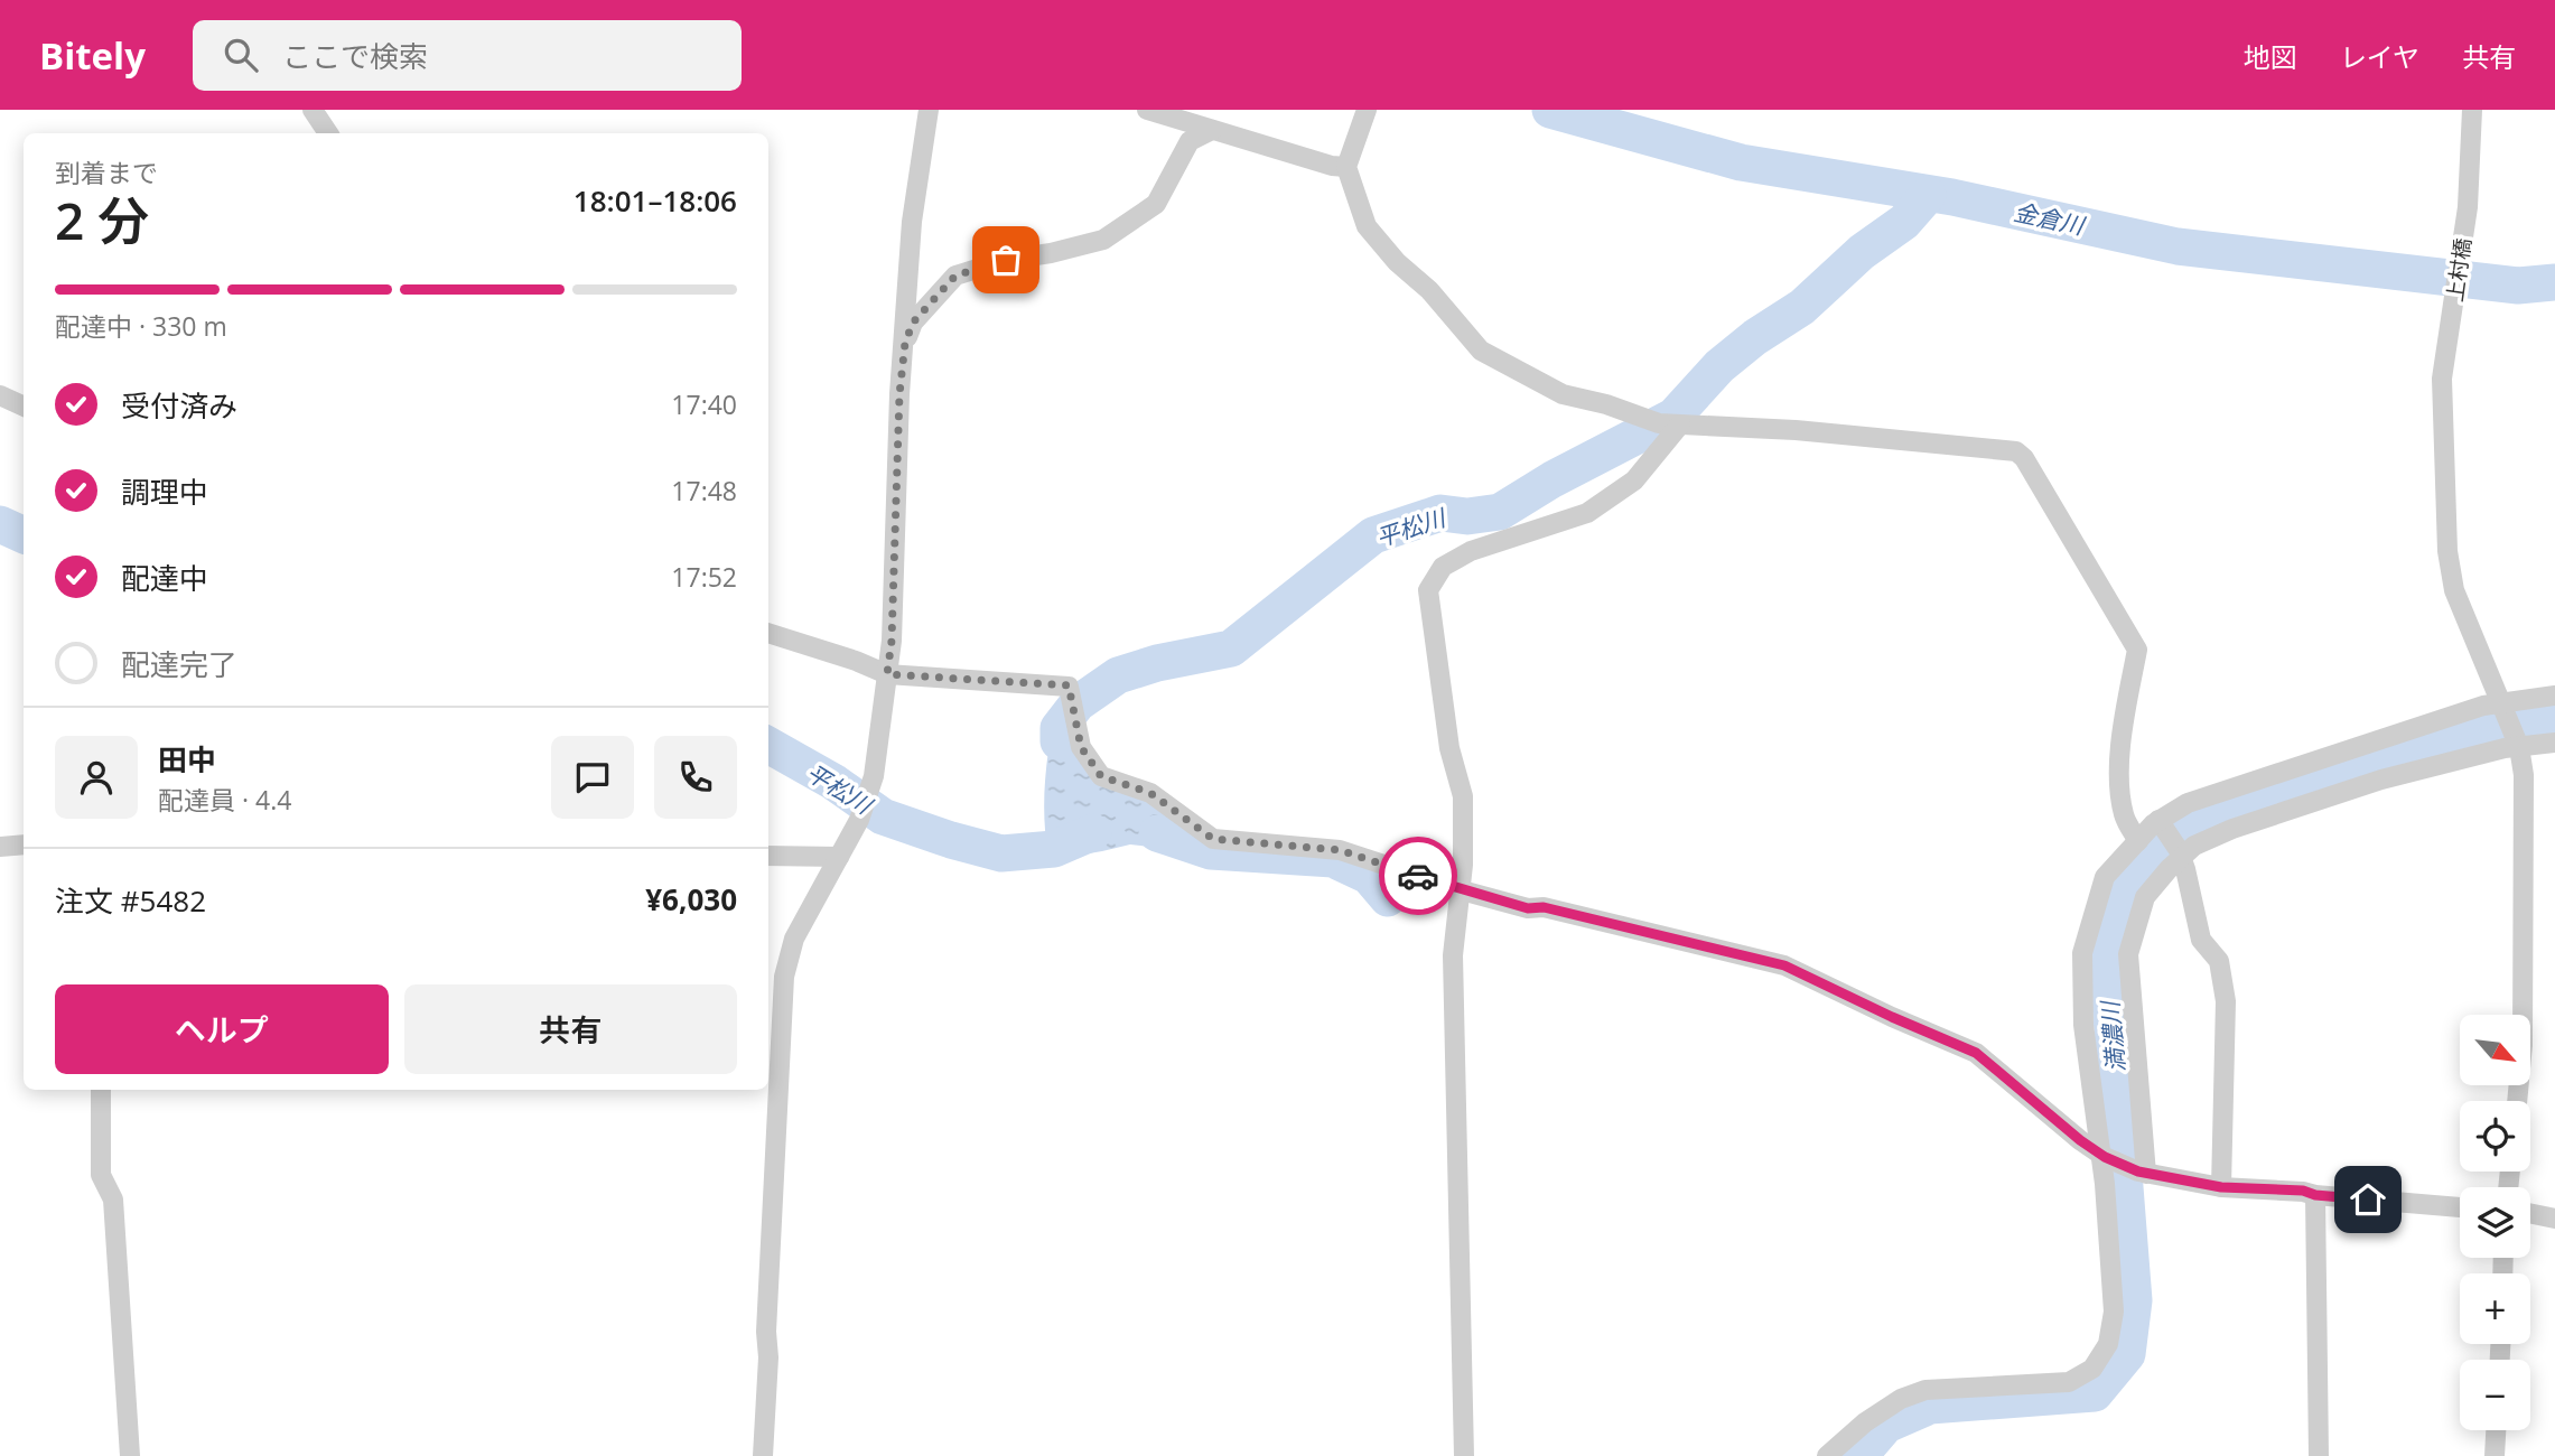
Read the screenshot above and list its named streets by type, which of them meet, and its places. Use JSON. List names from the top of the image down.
{
  "streets": {
    "street": ["上村橋"]
  },
  "water": ["金倉川", "平松川", "満濃川"],
  "north": "bottom right",
  "page": {
    "header": "Bitely",
    "search": "ここで検索",
    "nav": ["地図", "レイヤ", "共有"],
    "heading": ["2 分", "到着まで", "18:01–18:06"],
    "panel": [
      "田中",
      "配達員 · 4.4",
      "注文 #5482",
      "¥6,030"
    ],
    "bar": "配達中 · 330 m",
    "list": [
      ["受付済み", "17:40"],
      ["調理中", "17:48"],
      ["配達中", "17:52"],
      "配達完了"
    ],
    "buttons": ["ヘルプ", "共有"],
    "map_buttons": ["+", "−"]
  }
}
